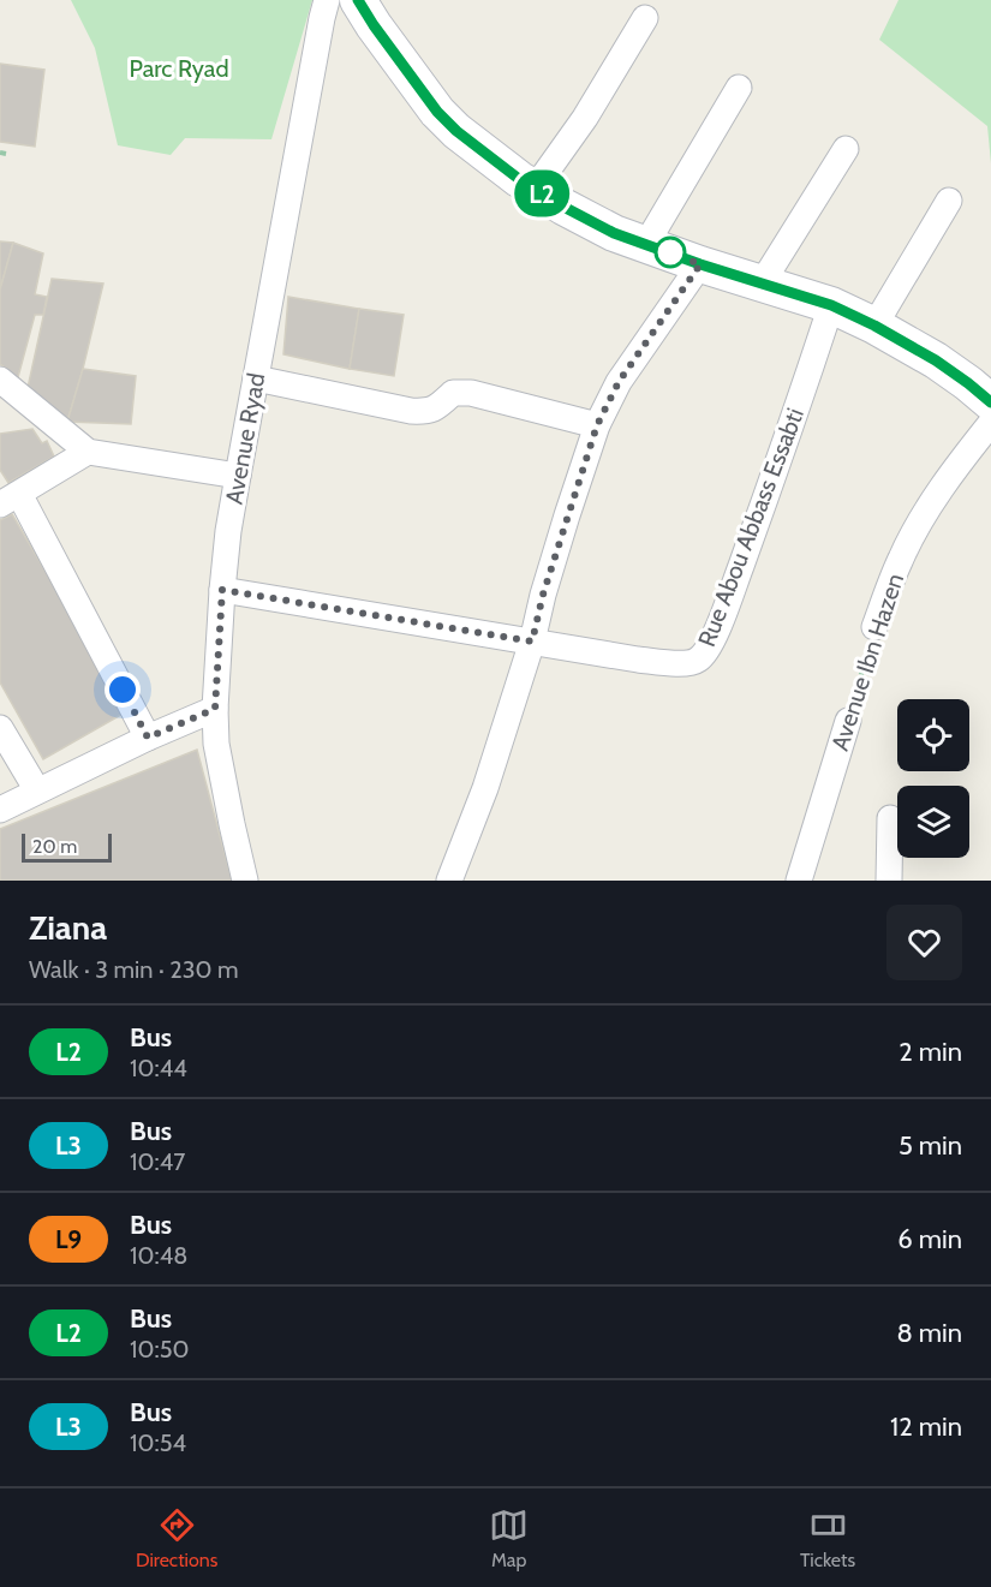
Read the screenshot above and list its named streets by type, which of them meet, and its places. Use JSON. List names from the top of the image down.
{
  "streets": {
    "street": ["Avenue Ryad", "Rue Abou Abbass Essabti", "Avenue Ibn Hazen"]
  },
  "crossings": [
    ["Avenue Ryad", "Rue Abou Abbass Essabti"]
  ],
  "parks": ["Parc Ryad"],
  "lines": ["bus line L2"],
  "scale_bar": "20 m",
  "page": {
    "on_map": "L2",
    "scale": "20 m",
    "heading": ["Ziana", "Walk · 3 min · 230 m"],
    "list": [
      {
        "mark": "L2",
        "name": "Bus",
        "note": "10:44",
        "value": "2 min"
      },
      {
        "mark": "L3",
        "name": "Bus",
        "note": "10:47",
        "value": "5 min"
      },
      {
        "mark": "L9",
        "name": "Bus",
        "note": "10:48",
        "value": "6 min"
      },
      {
        "mark": "L2",
        "name": "Bus",
        "note": "10:50",
        "value": "8 min"
      },
      {
        "mark": "L3",
        "name": "Bus",
        "note": "10:54",
        "value": "12 min"
      }
    ],
    "tabs": ["Directions", "Map", "Tickets"]
  }
}
